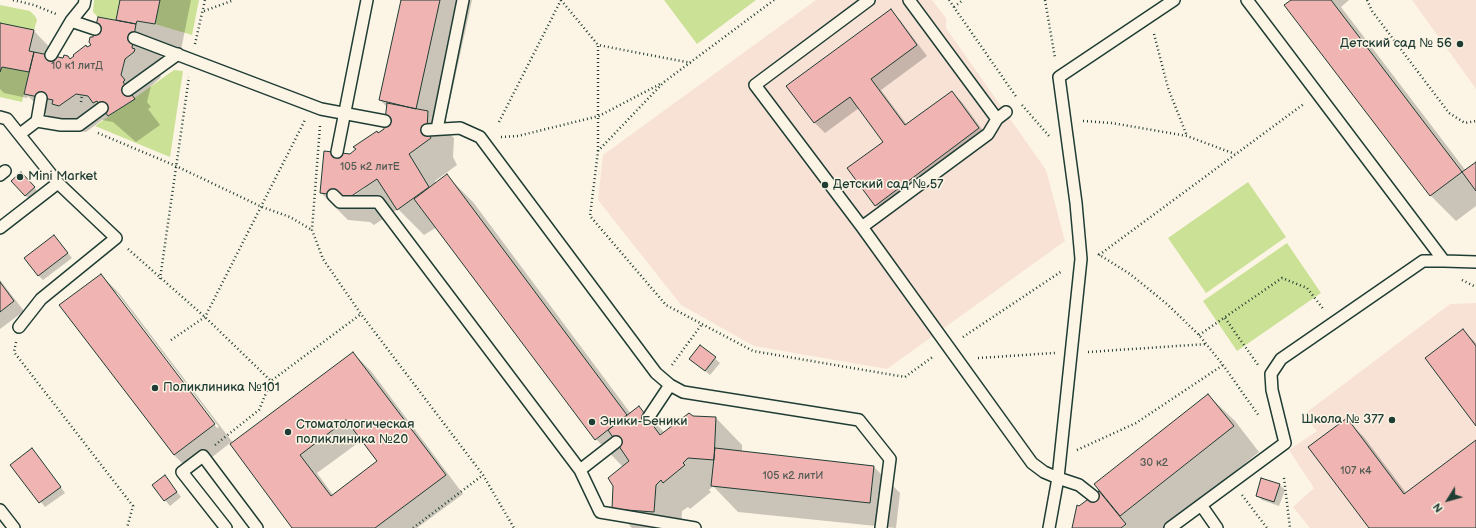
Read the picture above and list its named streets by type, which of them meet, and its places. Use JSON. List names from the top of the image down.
{
  "places": [
    "Детский сад № 56",
    "Mini Market",
    "Детский сад № 57",
    "Поликлиника №101",
    "Школа № 377",
    "Эники-Беники",
    "Стоматологическая поликлиника №20"
  ],
  "house_numbers": [
    "10 к1 литД",
    "105 к2 литЕ",
    "30 к2",
    "107 к4",
    "105 к2 литИ"
  ],
  "north": "bottom left"
}
